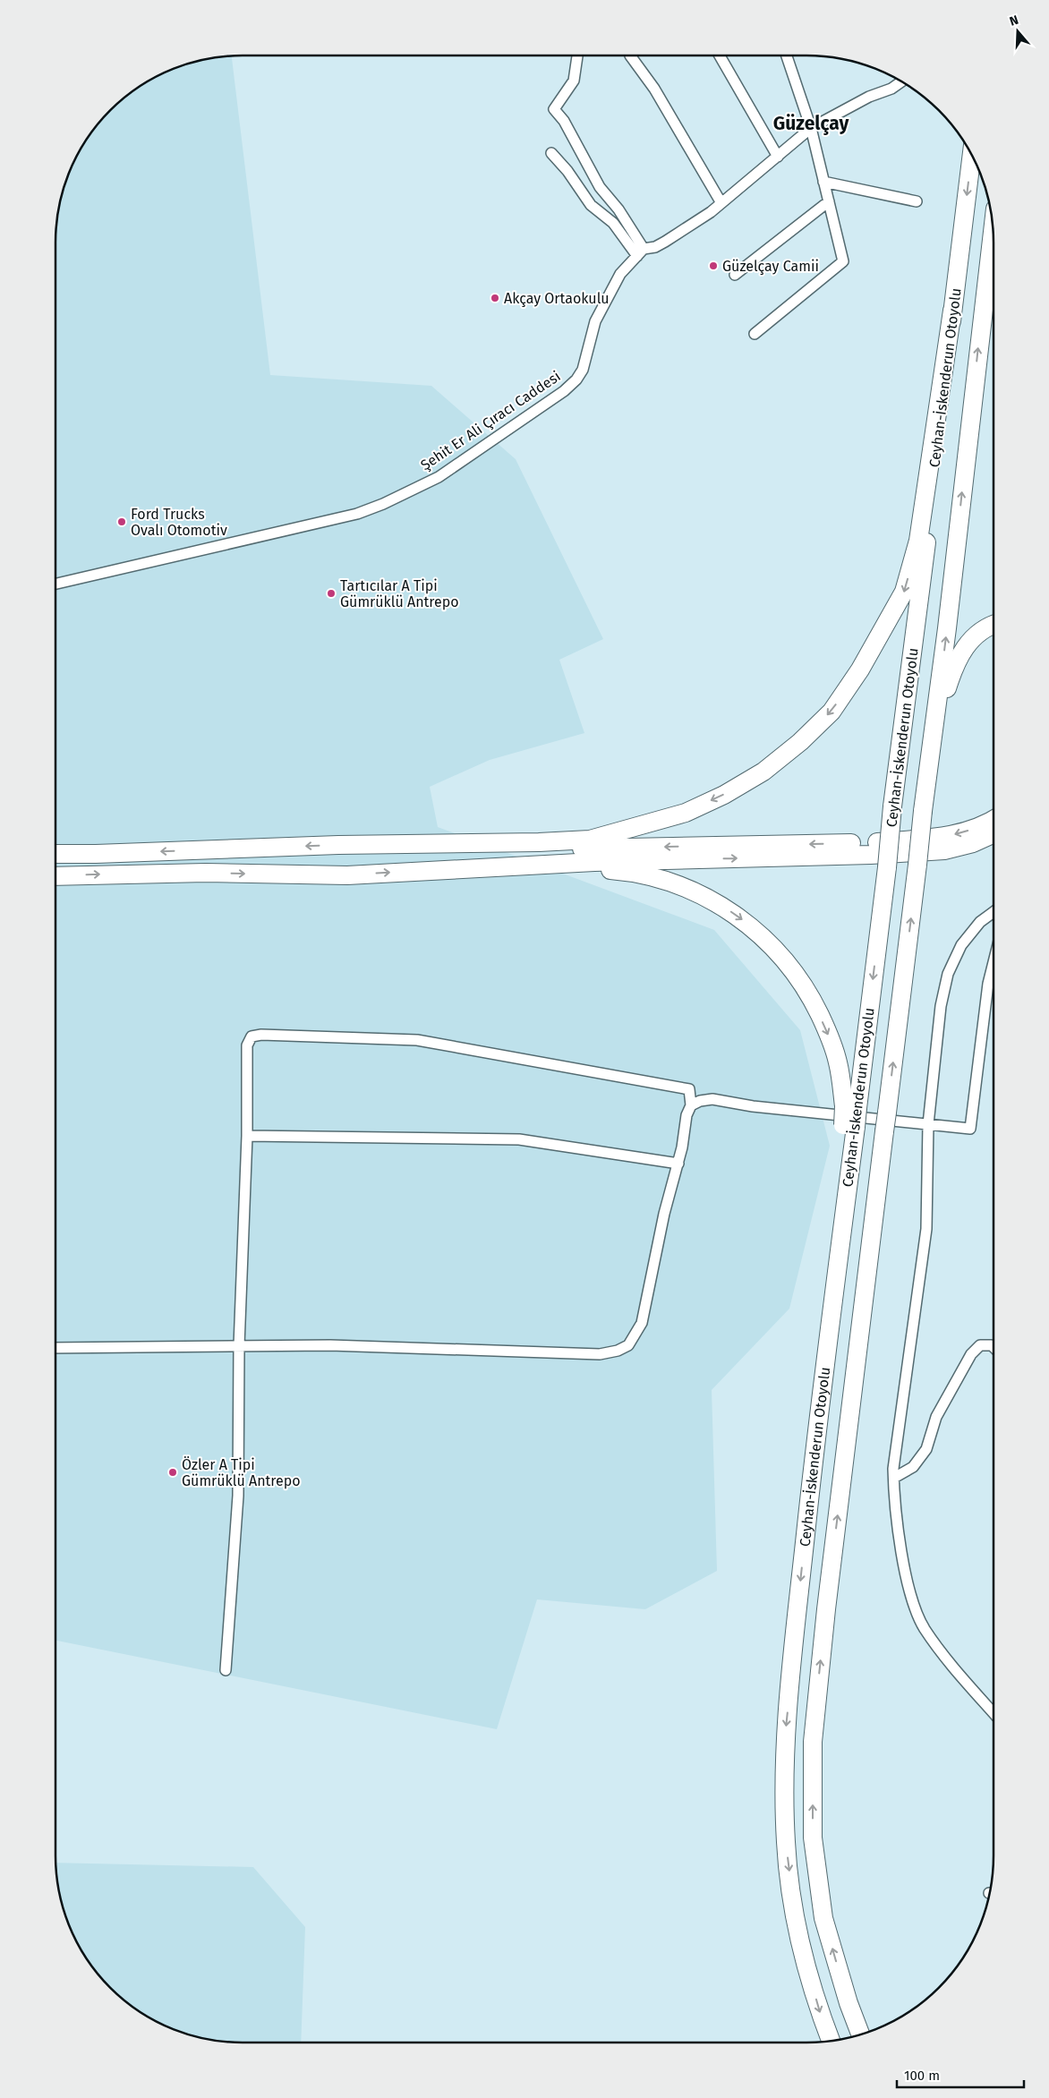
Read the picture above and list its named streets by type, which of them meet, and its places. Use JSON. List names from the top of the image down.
{
  "streets": {
    "highway": ["Ceyhan-İskenderun Otoyolu"],
    "street": ["Şehit Er Ali Çıracı Caddesi"]
  },
  "districts": ["Güzelçay"],
  "places": [
    "Güzelçay Camii",
    "Akçay Ortaokulu",
    "Ford Trucks Ovalı Otomotiv",
    "Tartıcılar A Tipi Gümrüklü Antrepo",
    "Özler A Tipi Gümrüklü Antrepo"
  ],
  "scale_bar": "100 m",
  "north": "top"
}
